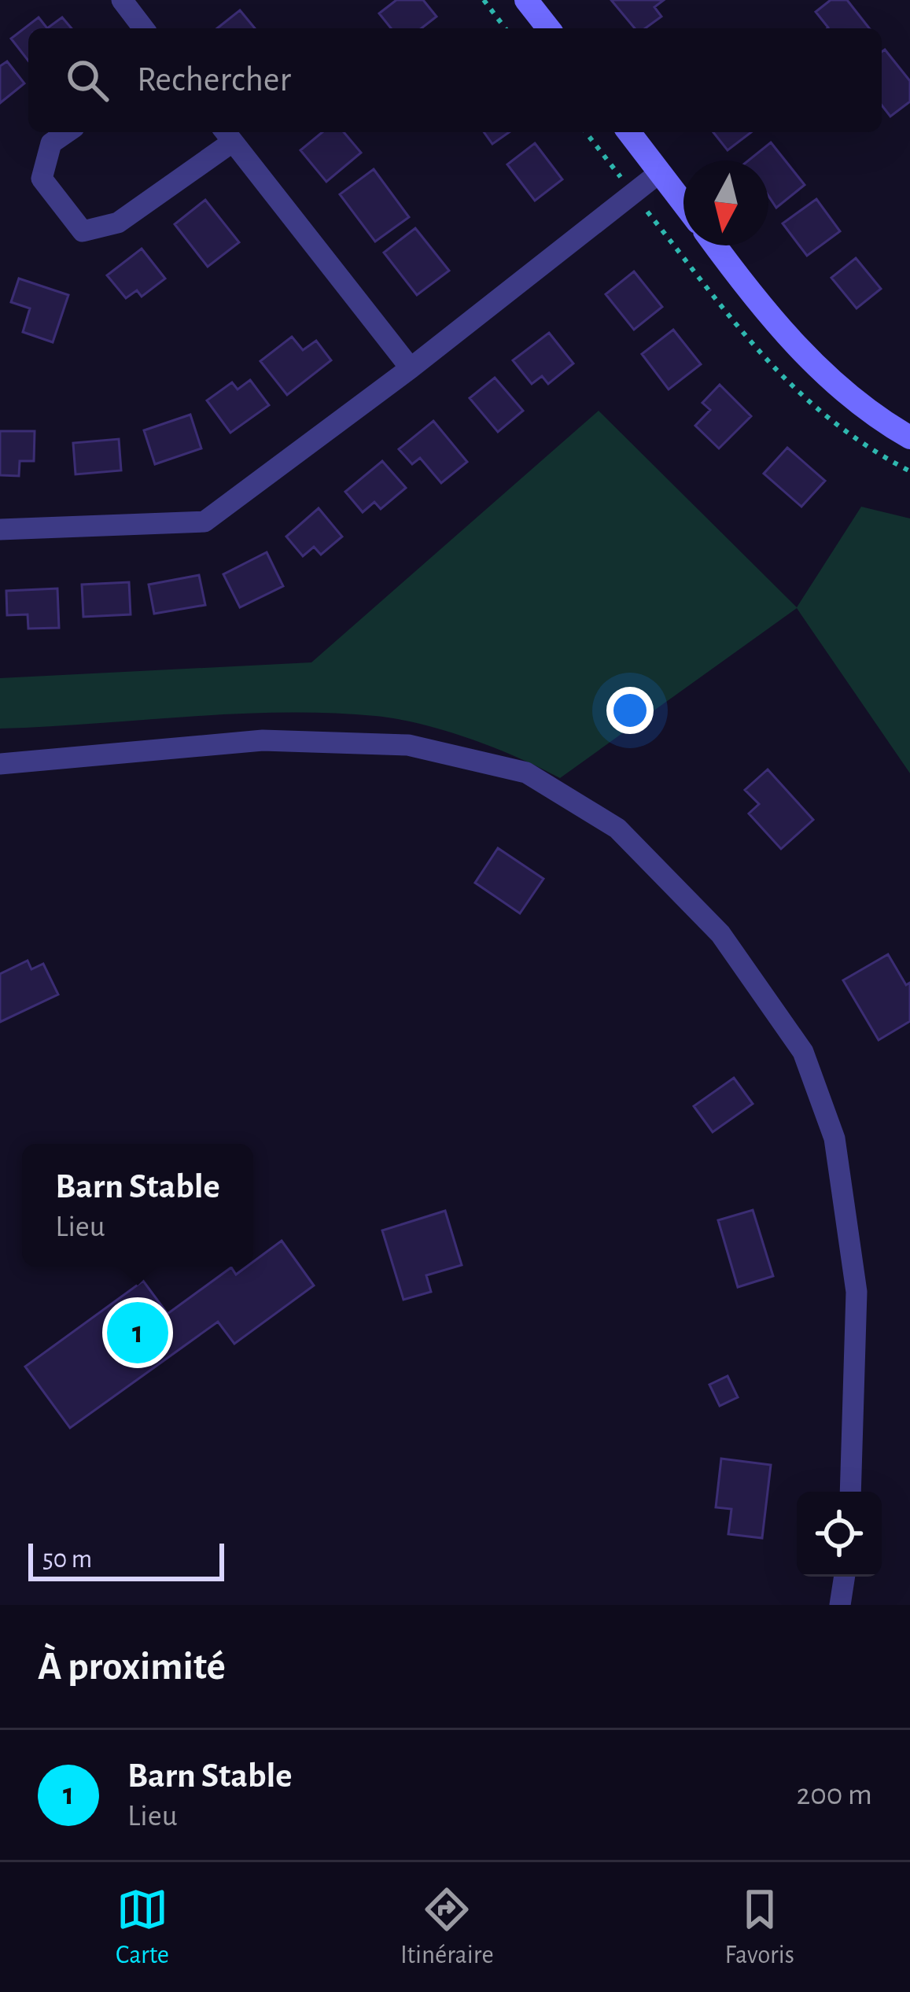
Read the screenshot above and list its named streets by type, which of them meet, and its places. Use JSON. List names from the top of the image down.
{
  "scale_bar": "50 m",
  "north": "bottom",
  "page": {
    "search": "Rechercher",
    "popup": ["Barn Stable", "Lieu"],
    "pins": "1",
    "scale": "50 m",
    "heading": "À proximité",
    "list": [
      {
        "mark": "1",
        "name": "Barn Stable",
        "note": "Lieu",
        "value": "200 m"
      }
    ],
    "nav": ["Carte", "Itinéraire", "Favoris"]
  }
}
